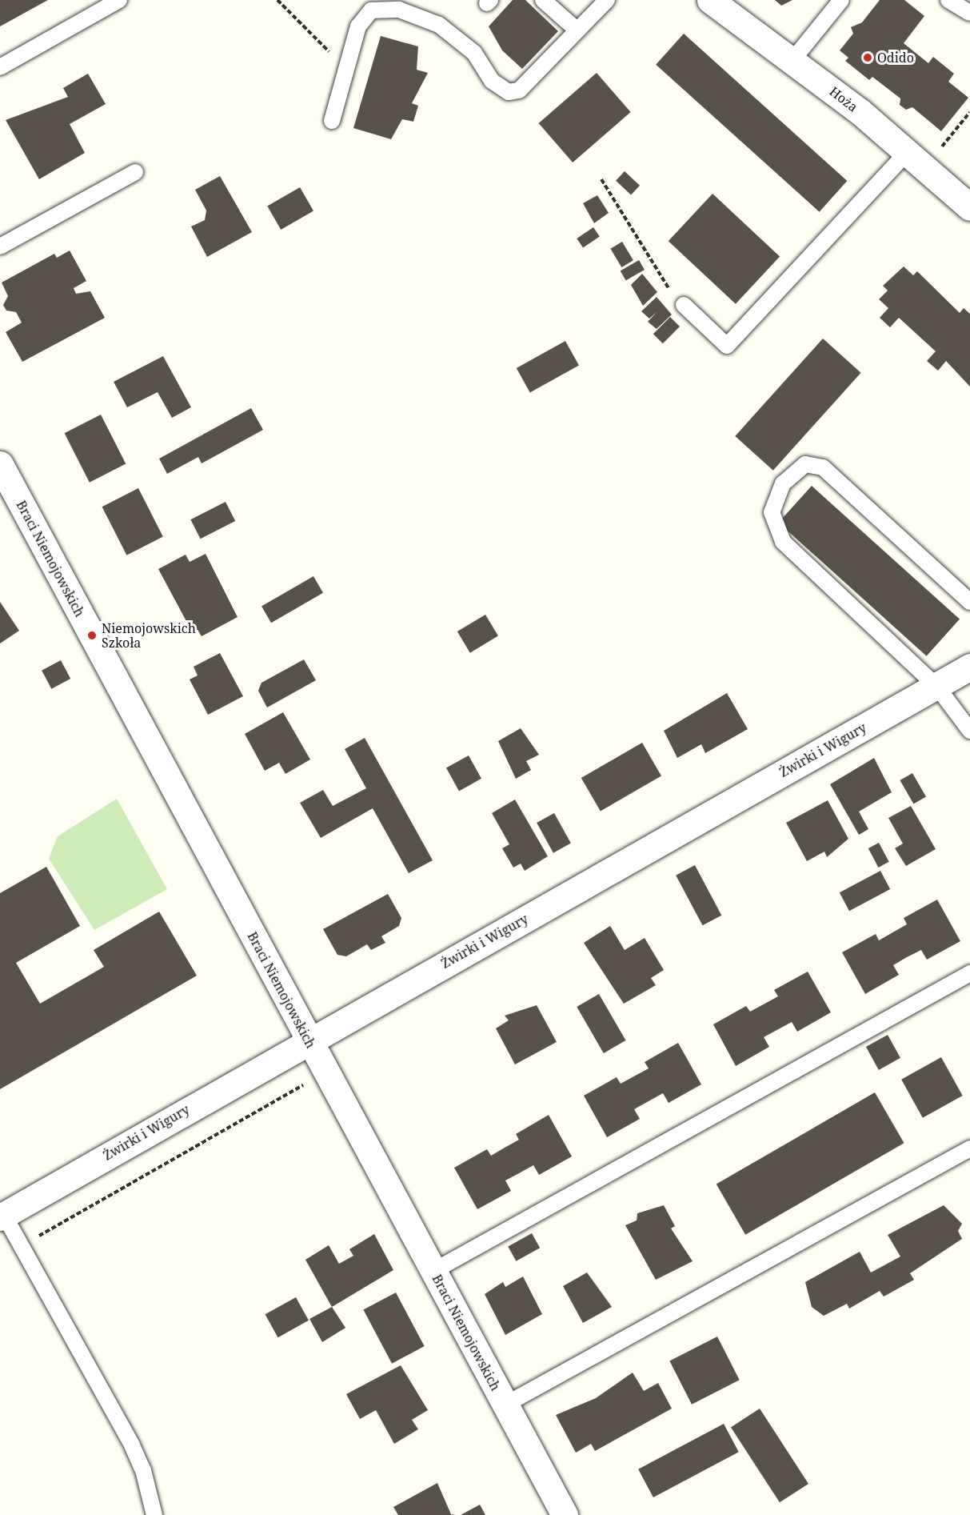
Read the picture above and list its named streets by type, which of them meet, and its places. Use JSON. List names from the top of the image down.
{
  "streets": {
    "street": ["Hoża", "Braci Niemojowskich", "Żwirki i Wigury"]
  },
  "crossings": [
    ["Braci Niemojowskich", "Żwirki i Wigury"]
  ],
  "places": ["Odido", "Niemojowskich Szkoła"]
}
